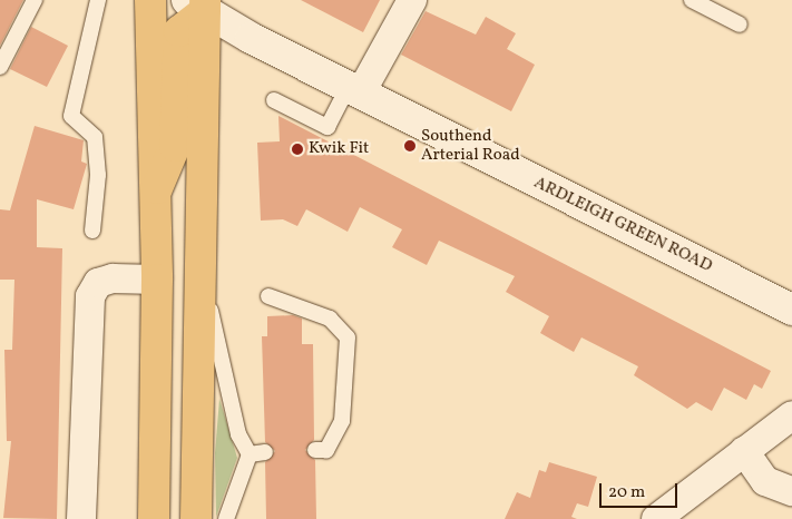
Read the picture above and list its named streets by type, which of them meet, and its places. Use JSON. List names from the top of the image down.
{
  "streets": {
    "street": ["ARDLEIGH GREEN ROAD"]
  },
  "places": ["Southend Arterial Road", "Kwik Fit"],
  "scale_bar": "20 m"
}
